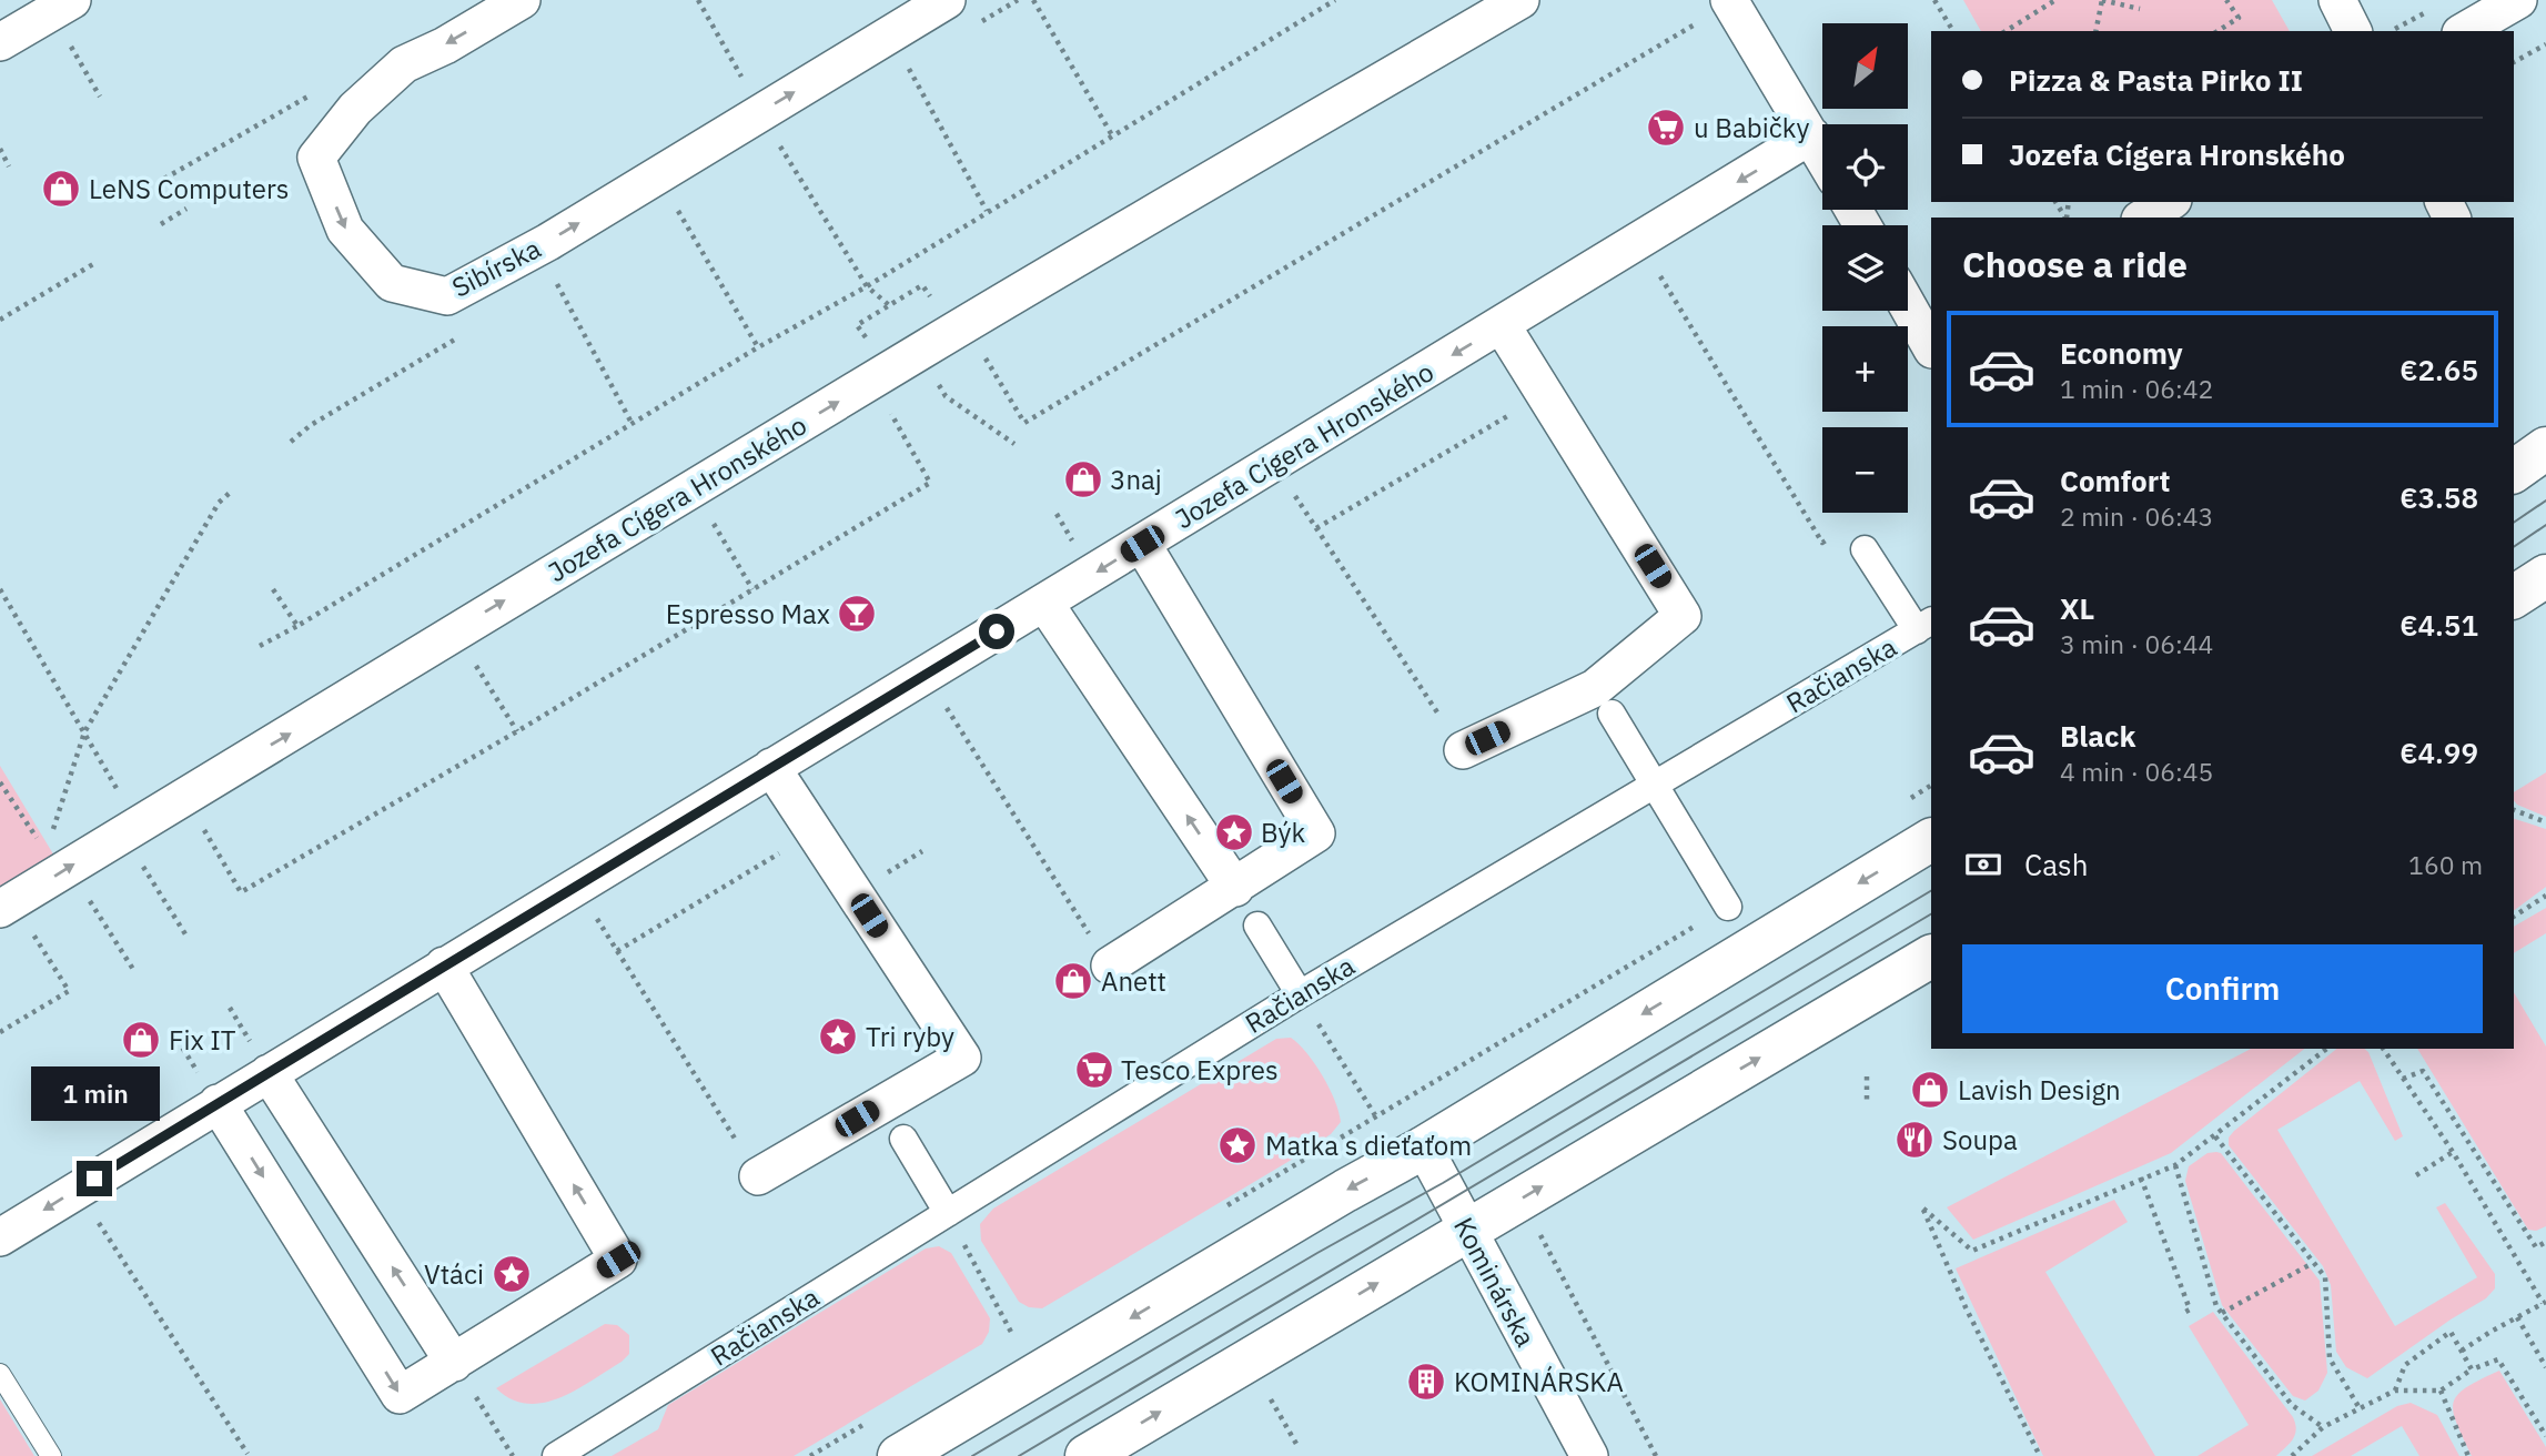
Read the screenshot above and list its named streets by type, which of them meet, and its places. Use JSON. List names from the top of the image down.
{
  "streets": {
    "street": [
      "Sibírska",
      "Jozefa Cígera Hronského",
      "Račianska",
      "Kominárska"
    ]
  },
  "places": {
    "supermarket": ["u Babičky", "Tesco Expres"],
    "shop": [
      "LeNS Computers",
      "3naj",
      "Anett",
      "Fix IT",
      "Lavish Design"
    ],
    "bar": ["Espresso Max"],
    "place": [
      "Býk",
      "Tri ryby",
      "Matka s dieťaťom",
      "Vtáci"
    ],
    "restaurant": ["Soupa"],
    "building": ["KOMINÁRSKA"]
  },
  "north": "top right",
  "page": {
    "map_buttons": ["+", "−"],
    "banner": ["Pizza & Pasta Pirko II", "Jozefa Cígera Hronského"],
    "heading": "Choose a ride",
    "list": [
      {
        "name": "Economy",
        "note": "1 min · 06:42",
        "value": "€2.65"
      },
      {
        "name": "Comfort",
        "note": "2 min · 06:43",
        "value": "€3.58"
      },
      {
        "name": "XL",
        "note": "3 min · 06:44",
        "value": "€4.51"
      },
      {
        "name": "Black",
        "note": "4 min · 06:45",
        "value": "€4.99"
      }
    ],
    "pay": ["Cash", "160 m"],
    "buttons": "Confirm",
    "bubble": "1 min"
  }
}
